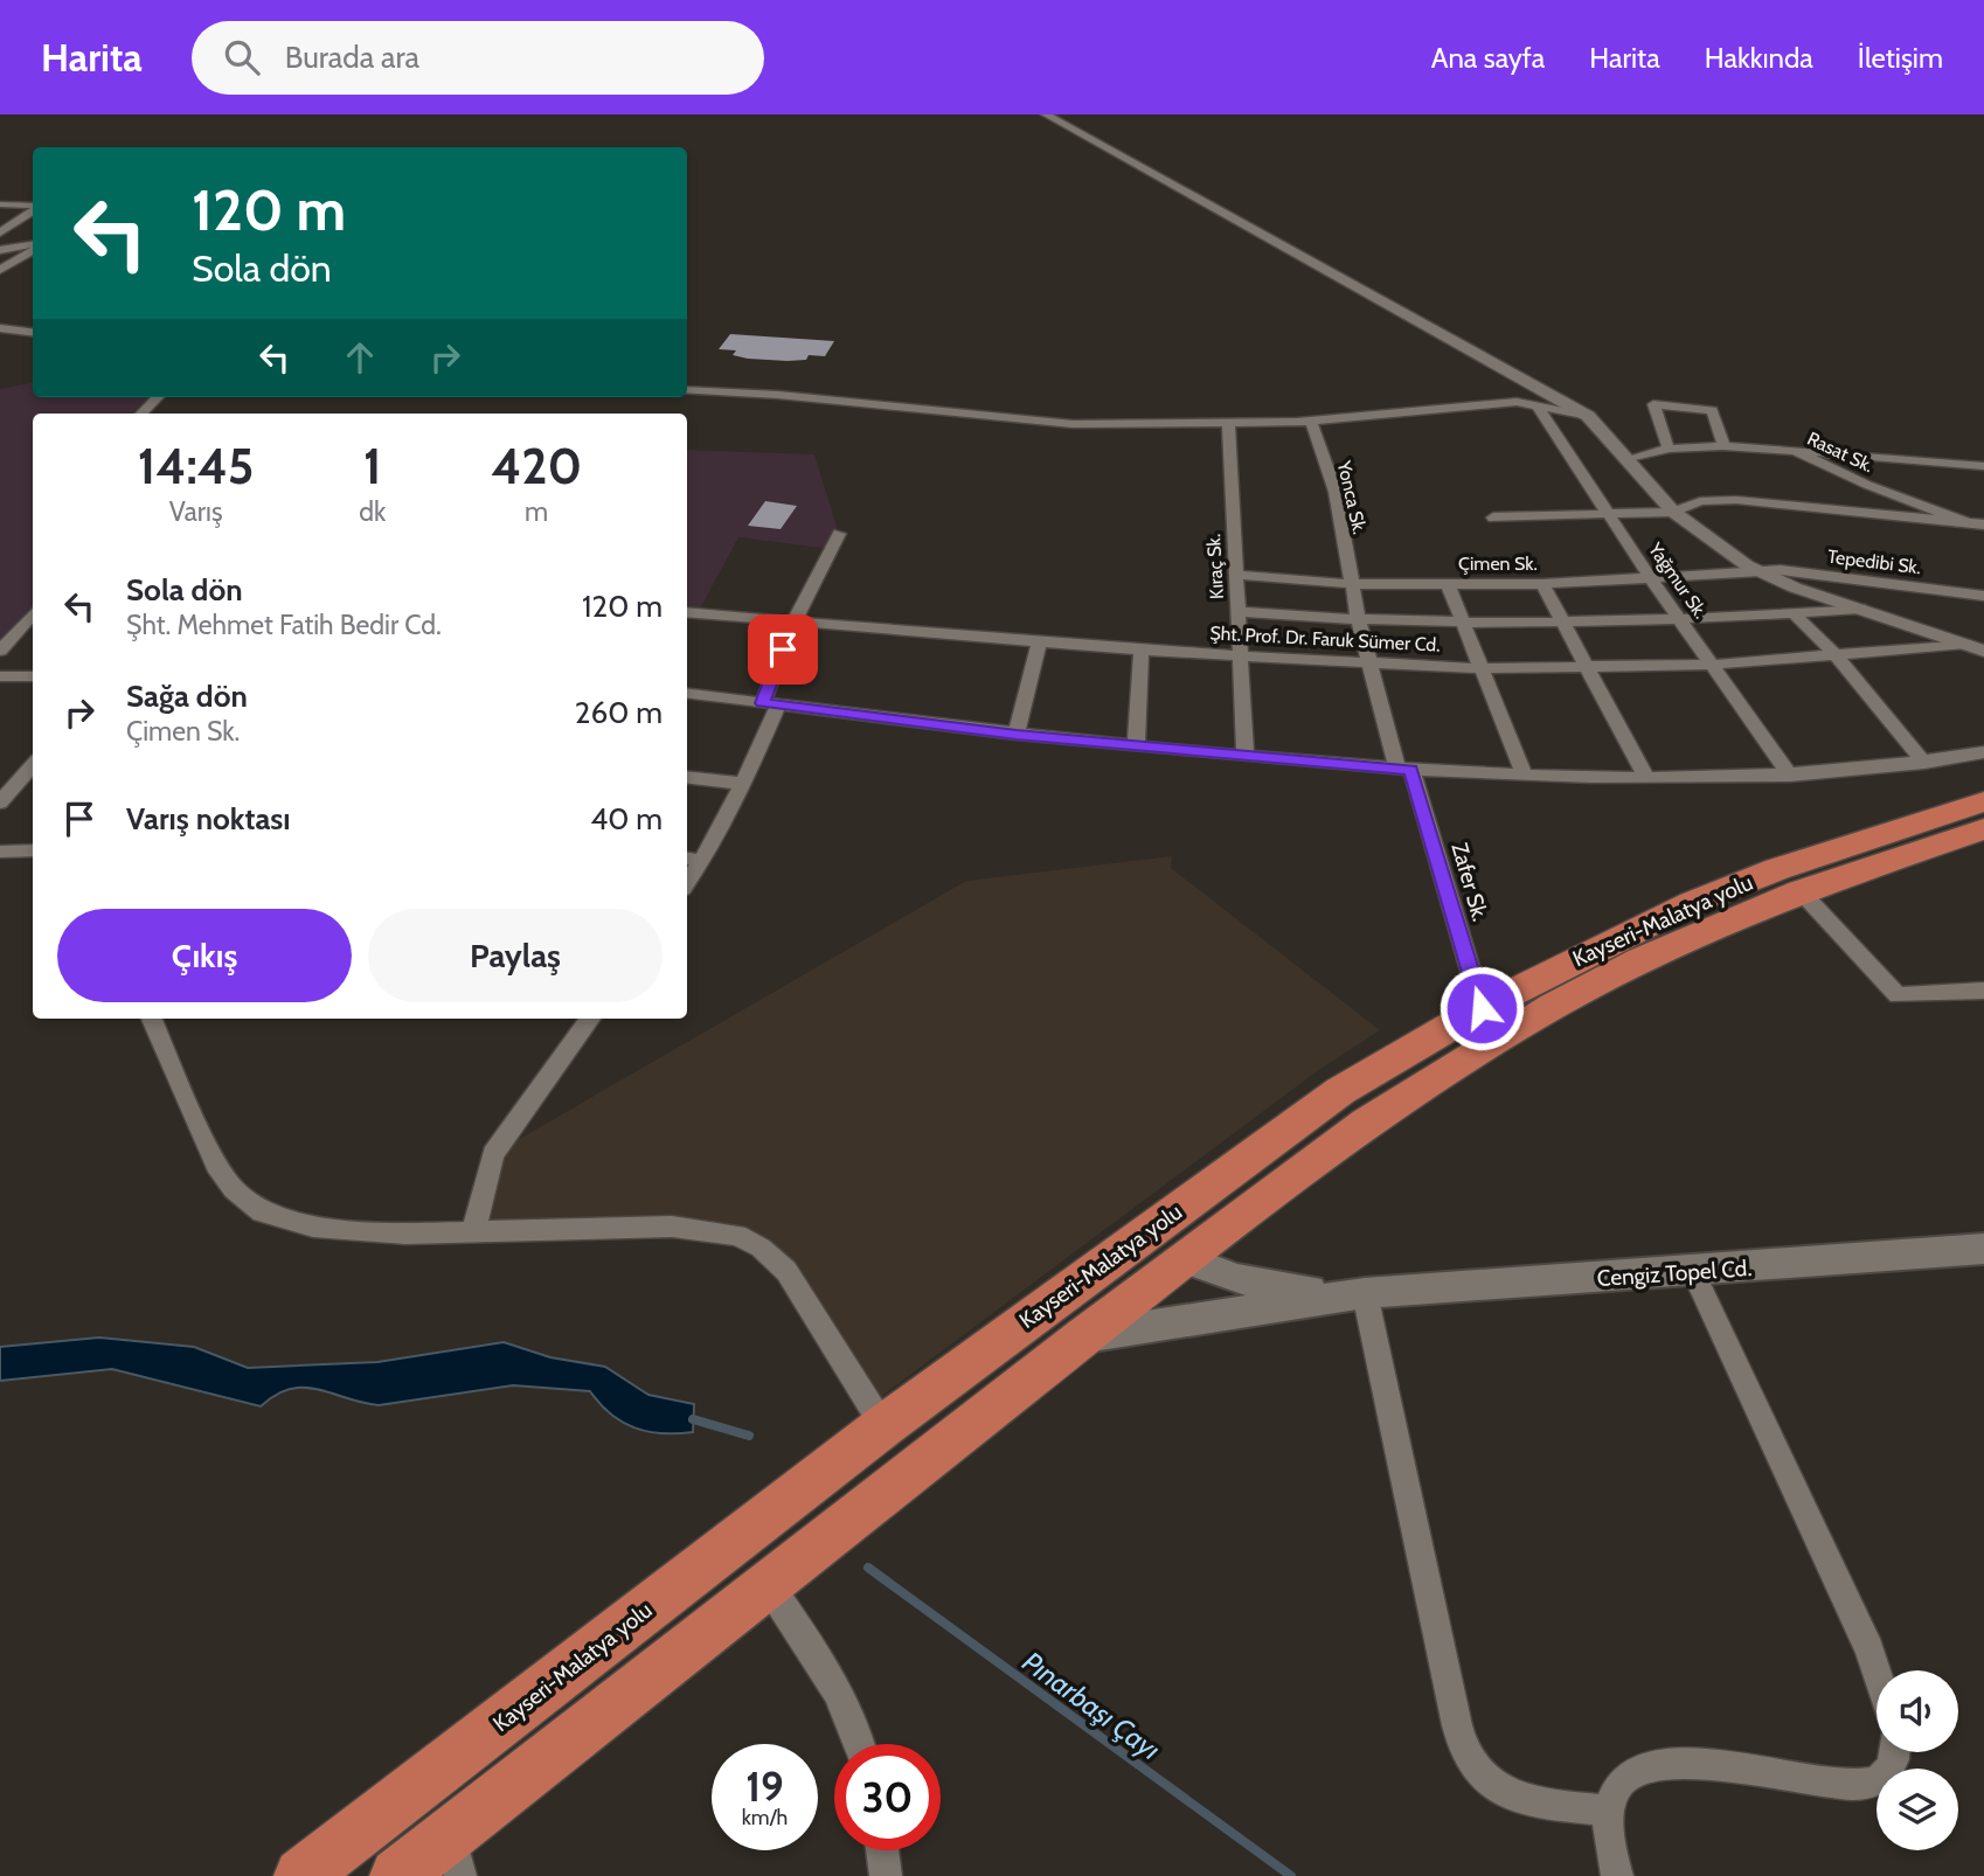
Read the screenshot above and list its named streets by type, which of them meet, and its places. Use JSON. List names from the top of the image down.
{
  "streets": {
    "highway": ["Kayseri-Malatya yolu"],
    "main road": ["Cengiz Topel Cd."],
    "street": [
      "Rasat Sk.",
      "Yonca Sk.",
      "Tepedibi Sk.",
      "Çimen Sk.",
      "Kıraç Sk.",
      "Yağmur Sk.",
      "Şht. Prof. Dr. Faruk Sümer Cd.",
      "Zafer Sk."
    ]
  },
  "crossings": [
    ["Yonca Sk.", "Çimen Sk."],
    ["Yonca Sk.", "Zafer Sk."],
    ["Tepedibi Sk.", "Çimen Sk."],
    ["Çimen Sk.", "Kıraç Sk."],
    ["Çimen Sk.", "Yağmur Sk."],
    ["Çimen Sk.", "Zafer Sk."],
    ["Kıraç Sk.", "Şht. Prof. Dr. Faruk Sümer Cd."],
    ["Yağmur Sk.", "Şht. Prof. Dr. Faruk Sümer Cd."],
    ["Şht. Prof. Dr. Faruk Sümer Cd.", "Zafer Sk."],
    ["Zafer Sk.", "Kayseri-Malatya yolu"]
  ],
  "water": ["Pınarbaşı Çayı"],
  "page": {
    "header": "Harita",
    "search": "Burada ara",
    "nav": [
      "Ana sayfa",
      "Harita",
      "Hakkında",
      "İletişim"
    ],
    "turn": ["120 m", "Sola dön"],
    "eta": [
      "14:45",
      "Varış",
      "1",
      "dk",
      "420",
      "m"
    ],
    "list": [
      {
        "name": "Sola dön",
        "note": "Şht. Mehmet Fatih Bedir Cd.",
        "value": "120 m"
      },
      {
        "name": "Sağa dön",
        "note": "Çimen Sk.",
        "value": "260 m"
      },
      {
        "name": "Varış noktası",
        "value": "40 m"
      }
    ],
    "buttons": ["Çıkış", "Paylaş"],
    "speed": "19 km/h",
    "limit": "30"
  }
}
